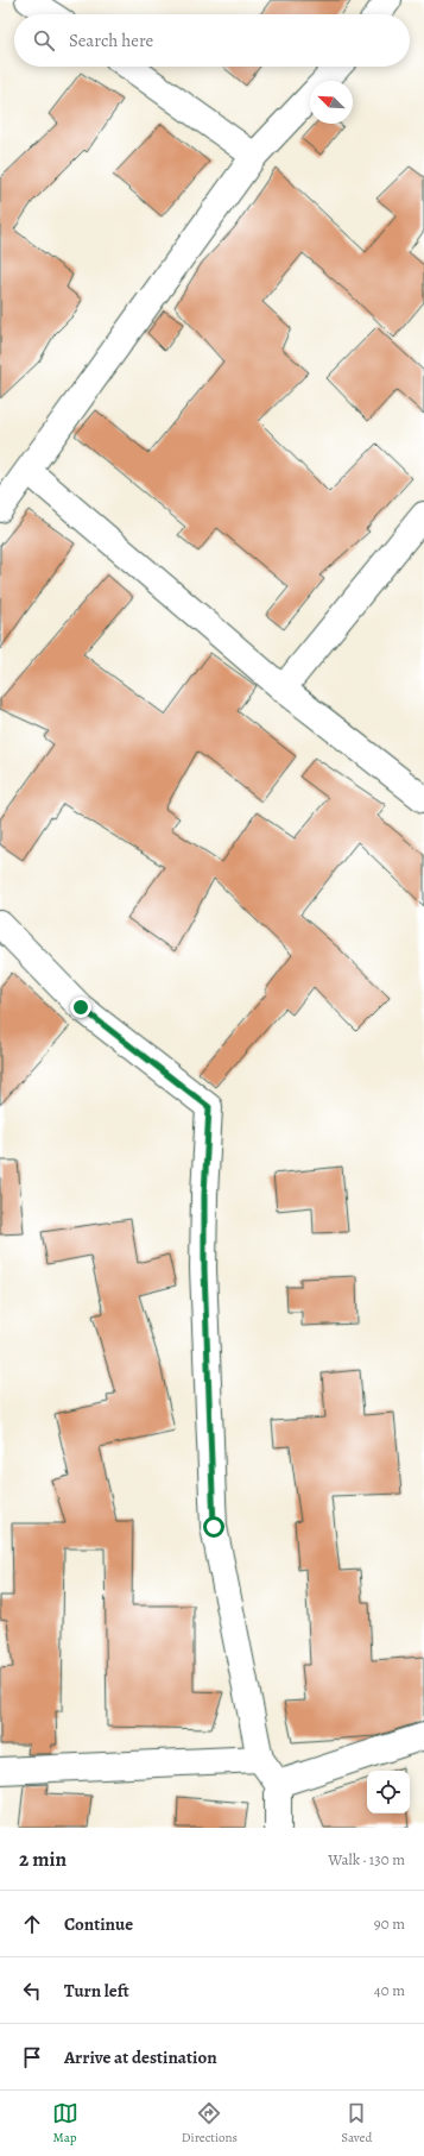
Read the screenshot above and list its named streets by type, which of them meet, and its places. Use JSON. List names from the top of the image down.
{
  "north": "top left",
  "page": {
    "search": "Search here",
    "heading": ["2 min", "Walk · 130 m"],
    "list": [
      ["Continue", "90 m"],
      ["Turn left", "40 m"],
      "Arrive at destination"
    ],
    "nav": ["Map", "Directions", "Saved"]
  }
}
